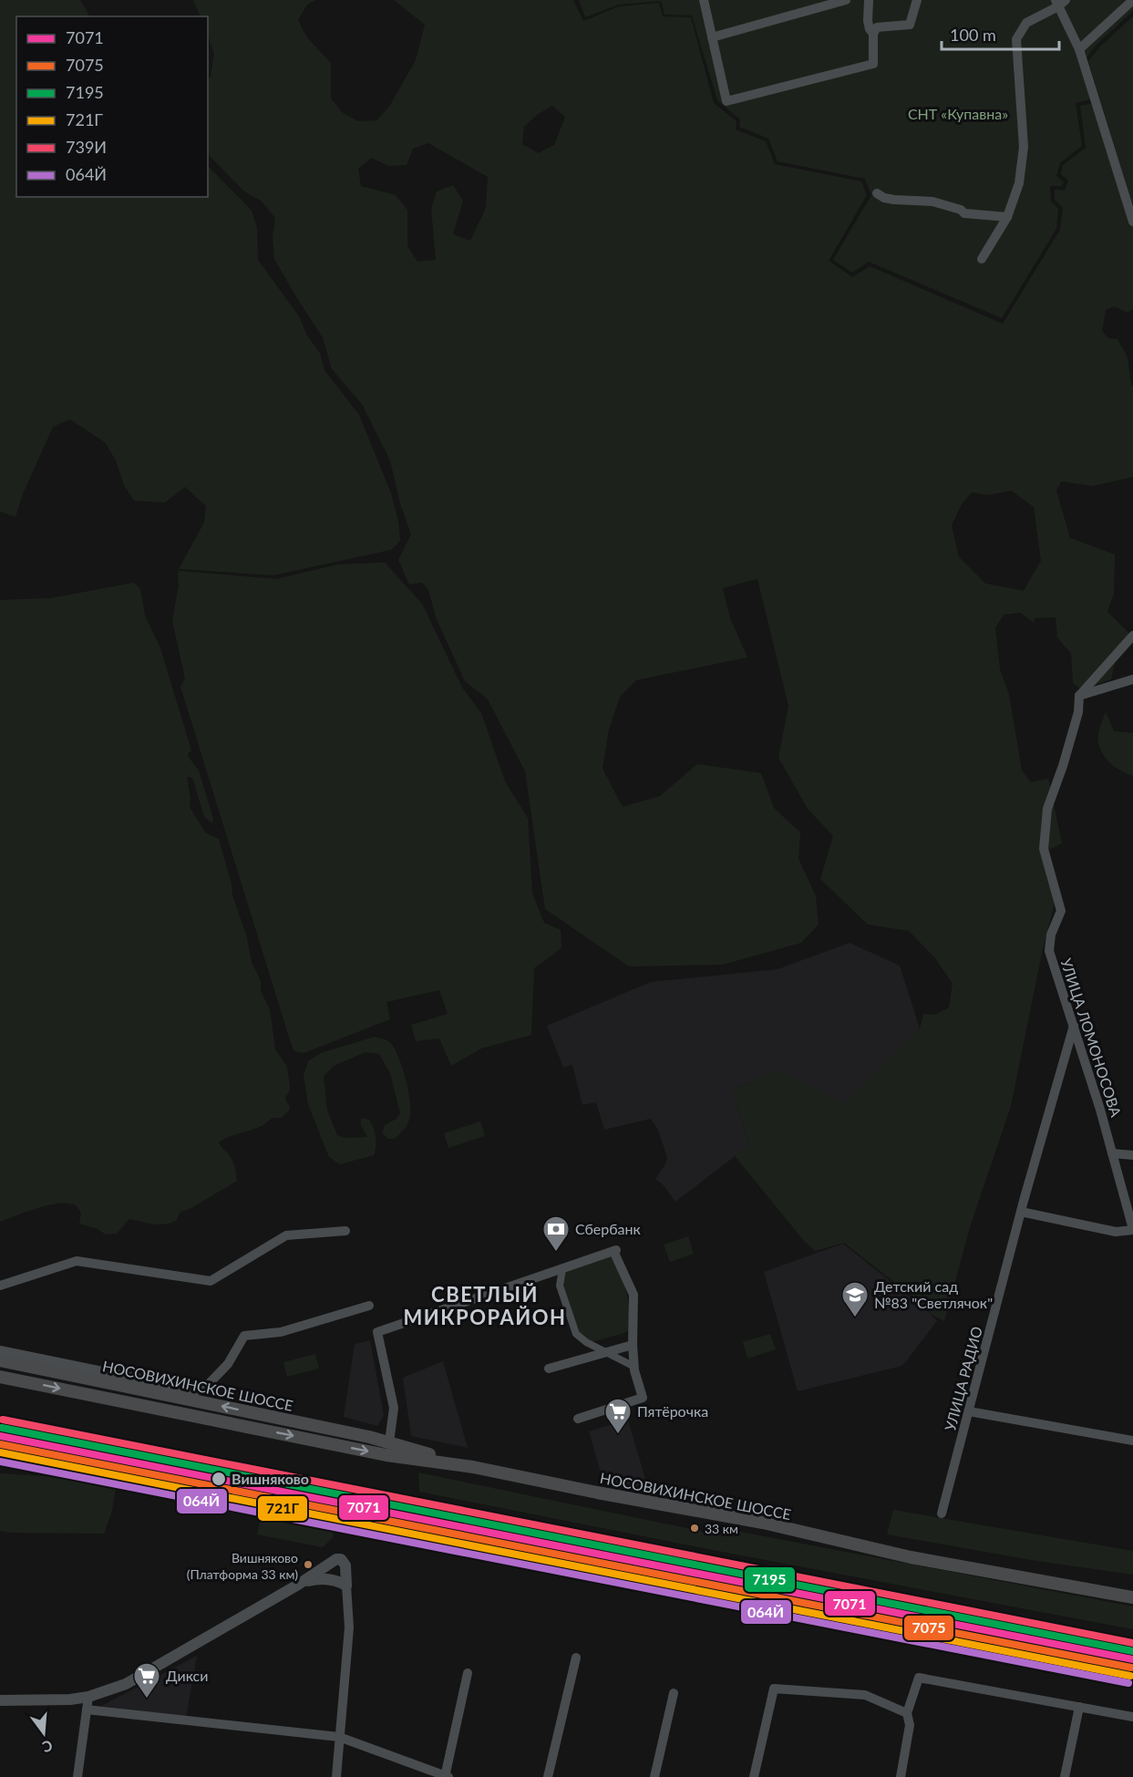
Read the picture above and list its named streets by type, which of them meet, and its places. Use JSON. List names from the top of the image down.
{
  "streets": {
    "main road": ["НОСОВИХИНСКОЕ ШОССЕ"],
    "street": ["УЛИЦА ЛОМОНОСОВА", "УЛИЦА РАДИО"]
  },
  "crossings": [
    ["УЛИЦА ЛОМОНОСОВА", "УЛИЦА РАДИО"]
  ],
  "districts": ["СВЕТЛЫЙ МИКРОРАЙОН"],
  "parks": ["СНТ «Купавна»"],
  "places": {
    "bank": ["Сбербанк"],
    "school or university": ["Детский сад №83 \"Светлячок\""],
    "supermarket": ["Пятёрочка", "Дикси"],
    "other": ["Вишняково", "33 км", "Вишняково (Платформа 33 км)"]
  },
  "lines": [
    "transit line 739И",
    "transit line 7195",
    "transit line 7071",
    "transit line 7075",
    "transit line 721Г",
    "transit line 064Й"
  ],
  "legend": [
    "7071",
    "7075",
    "7195",
    "721Г",
    "739И",
    "064Й"
  ],
  "scale_bar": "100 m",
  "north": "bottom"
}
